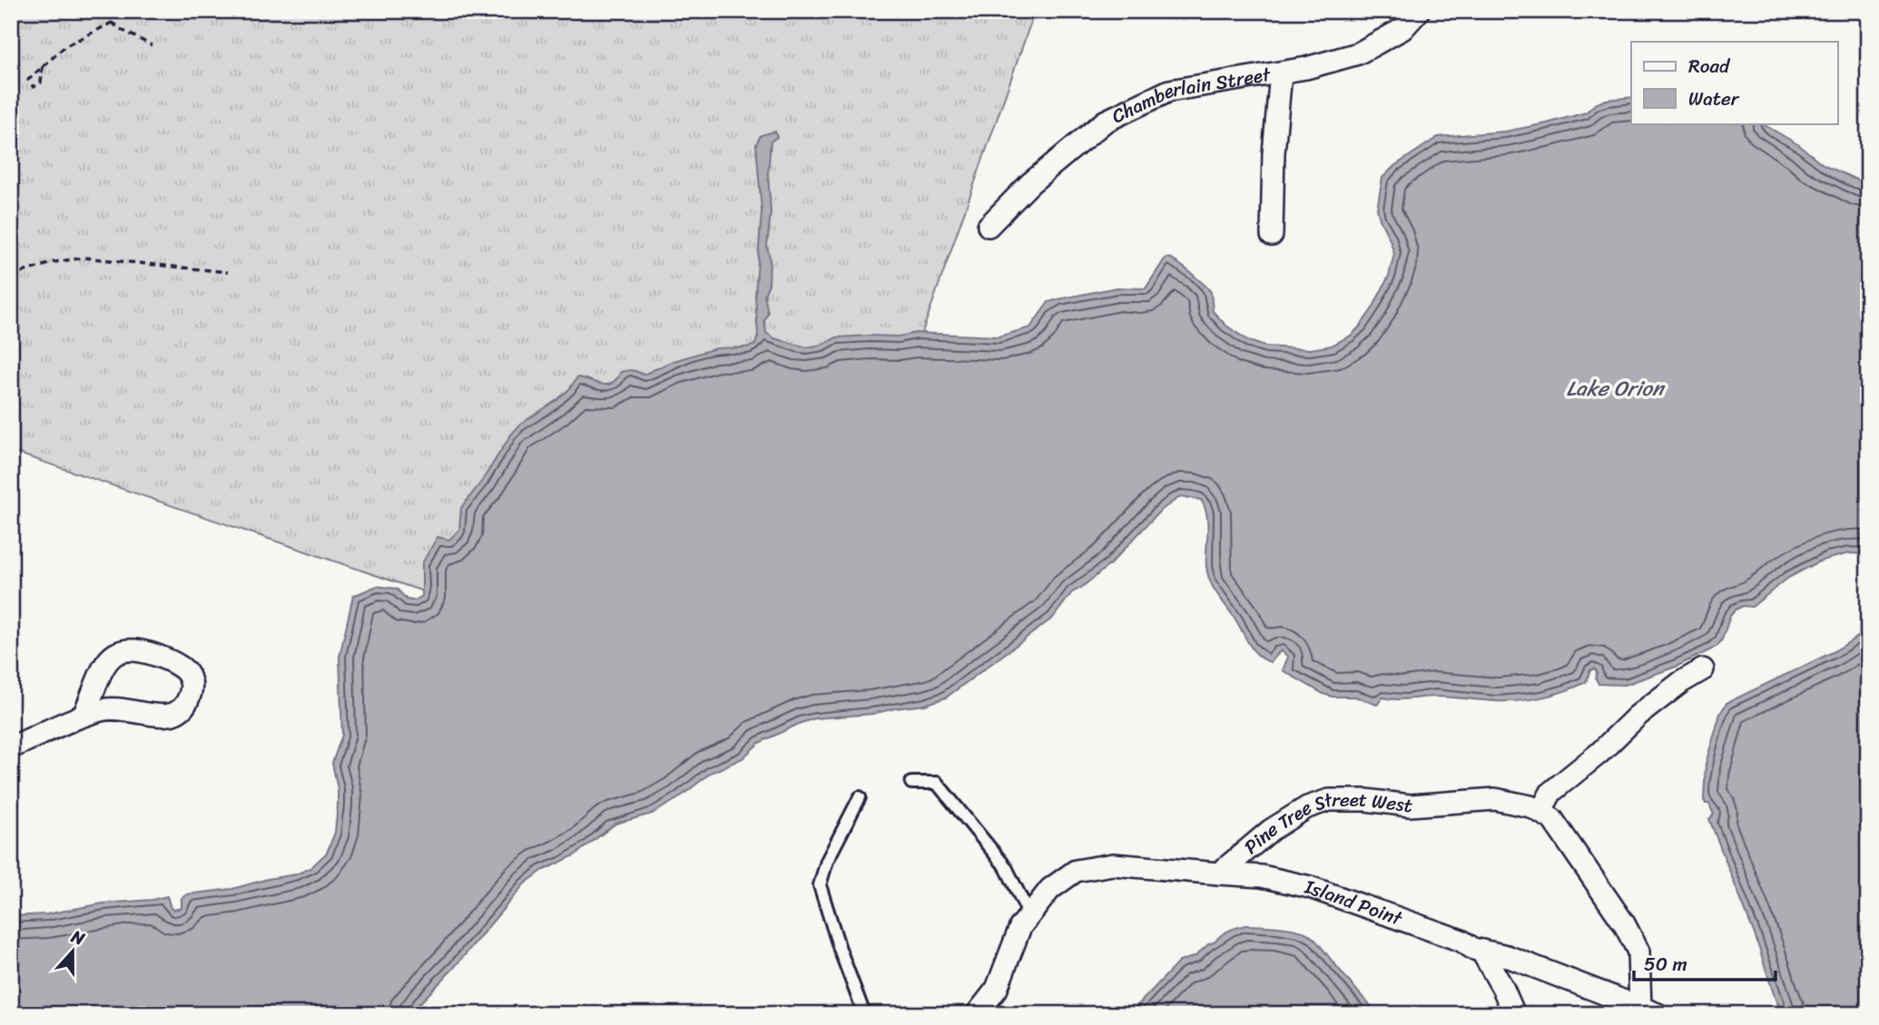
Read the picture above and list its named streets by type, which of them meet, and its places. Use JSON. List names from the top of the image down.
{
  "streets": {
    "street": ["Chamberlain Street", "Pine Tree Street West", "Island Point"]
  },
  "crossings": [
    ["Pine Tree Street West", "Island Point"]
  ],
  "water": ["Lake Orion"],
  "legend": ["Road", "Water"],
  "scale_bar": "50 m",
  "north": "top"
}
